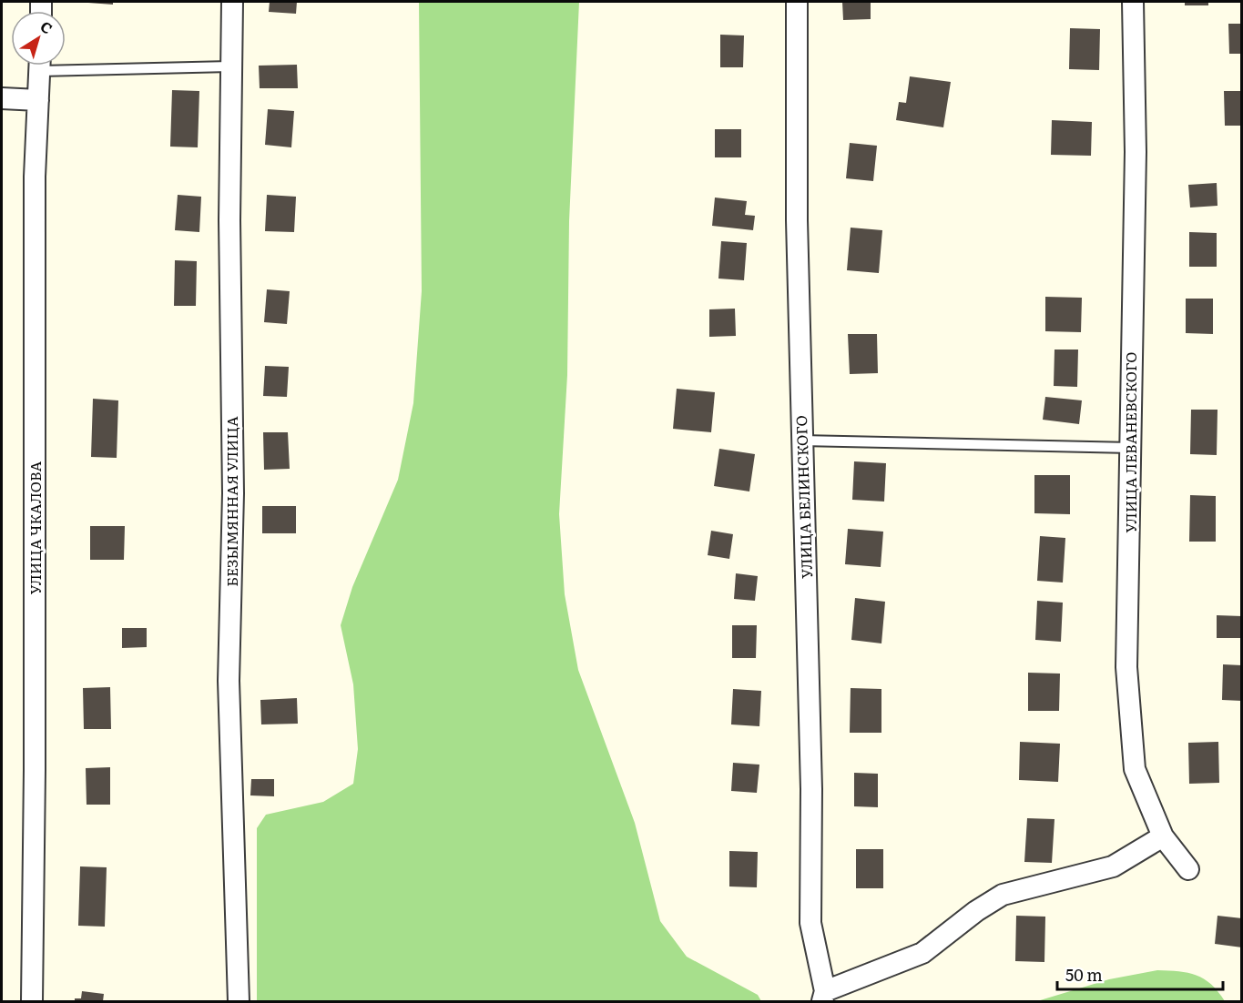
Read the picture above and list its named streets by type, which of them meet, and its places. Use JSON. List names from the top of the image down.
{
  "streets": {
    "street": [
      "УЛИЦА ЛЕВАНЕВСКОГО",
      "УЛИЦА БЕЛИНСКОГО",
      "БЕЗЫМЯННАЯ УЛИЦА",
      "УЛИЦА ЧКАЛОВА"
    ]
  },
  "scale_bar": "50 m",
  "north": "top right"
}
